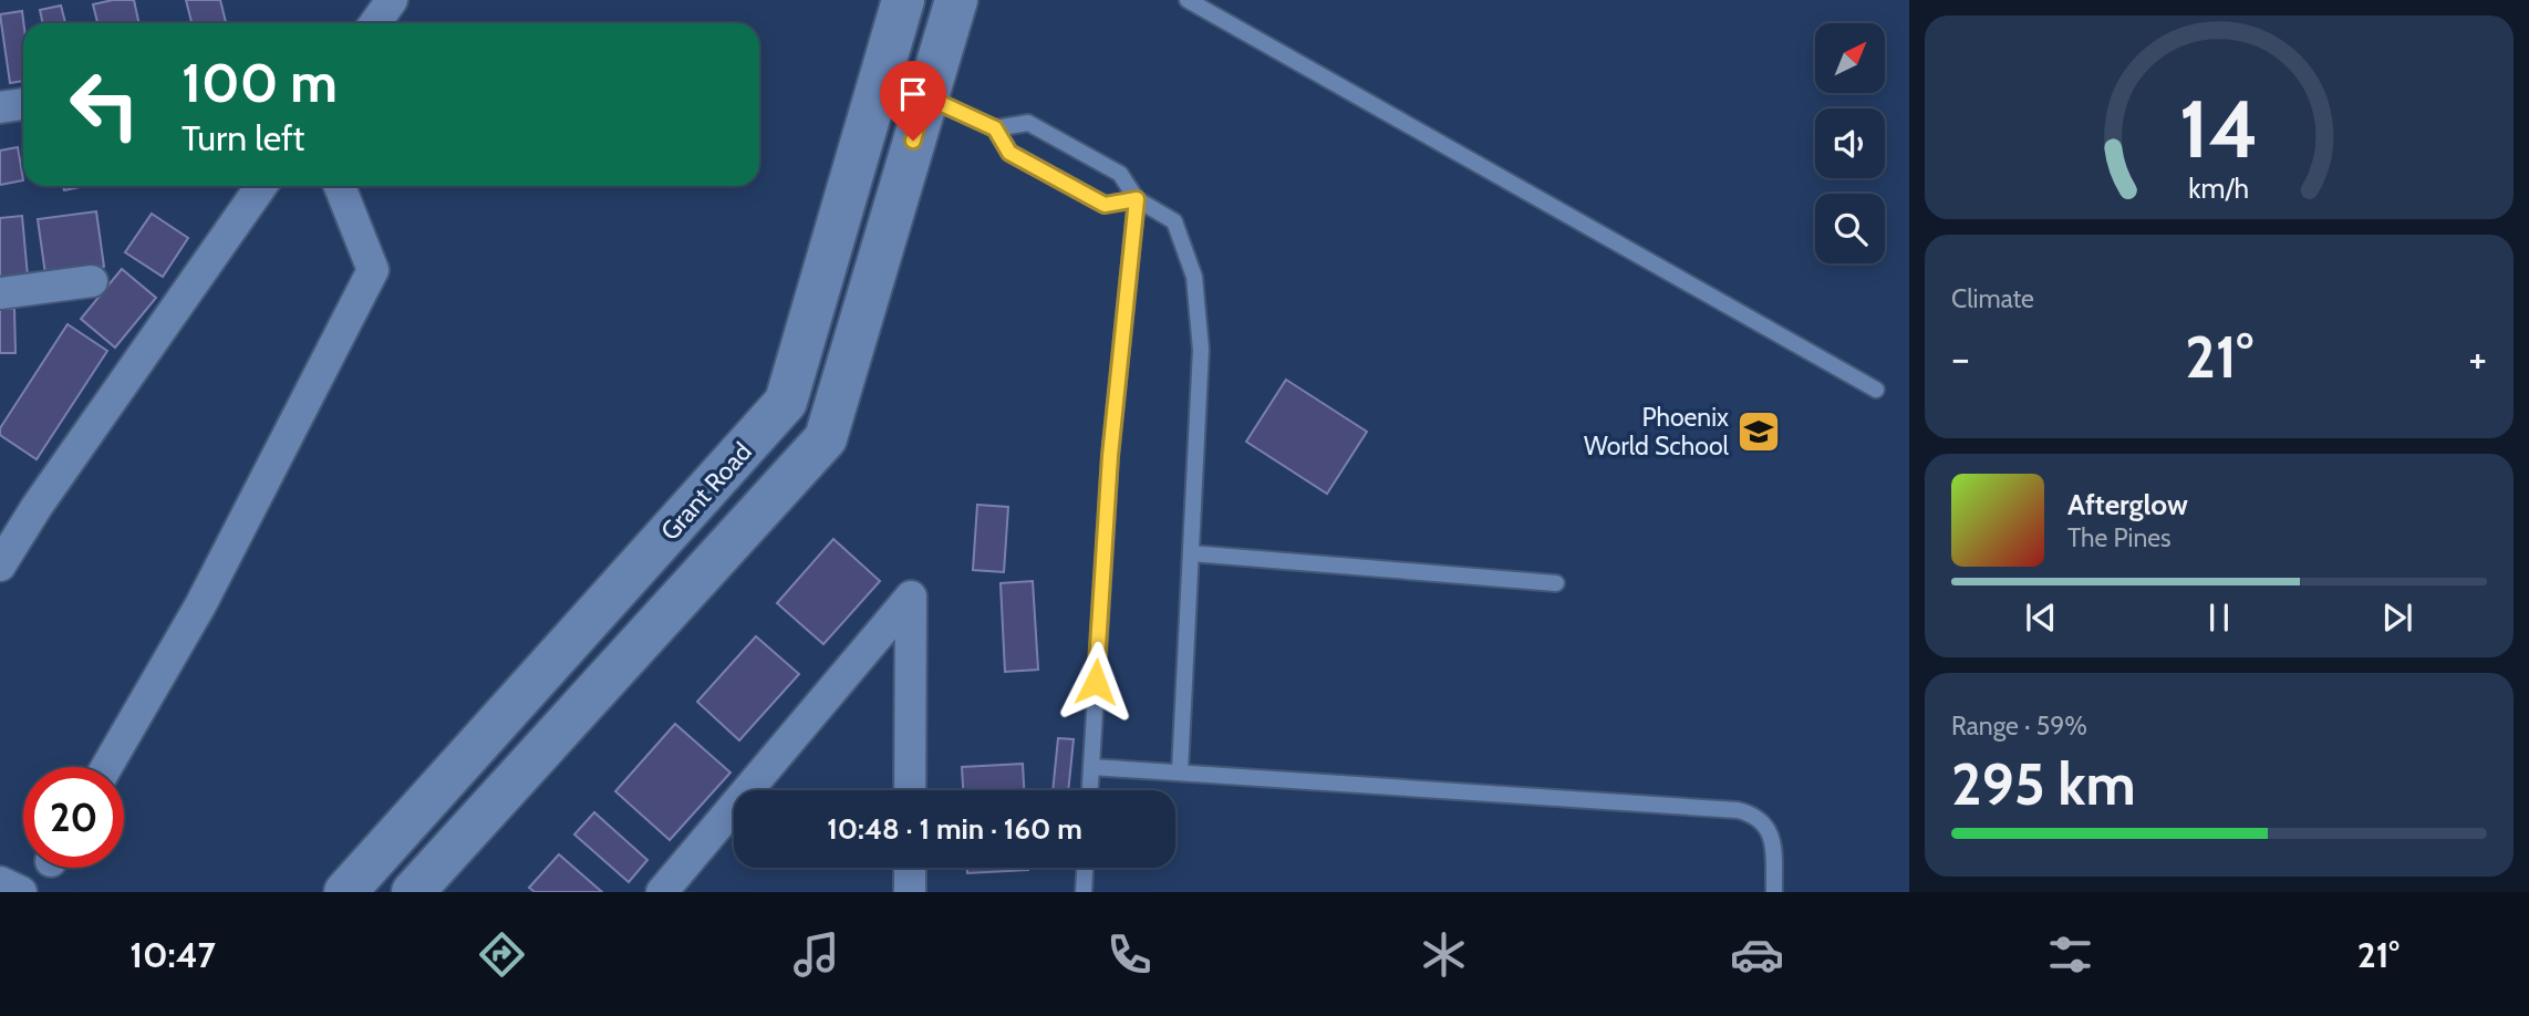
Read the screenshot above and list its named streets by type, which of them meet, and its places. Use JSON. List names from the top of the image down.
{
  "streets": {
    "main road": ["Grant Road"]
  },
  "places": {
    "school or university": ["Phoenix World School"]
  },
  "north": "top right",
  "page": {
    "turn": ["100 m", "Turn left"],
    "tile": [
      "Climate",
      ["Range · 59%", "295 km"]
    ],
    "heat": ["−", "21°", "+"],
    "song": ["Afterglow", "The Pines"],
    "limit": "20",
    "trip": "10:48 · 1 min · 160 m",
    "tabs": ["10:47", "21°"],
    "gauge": ["14", "km/h"]
  }
}
